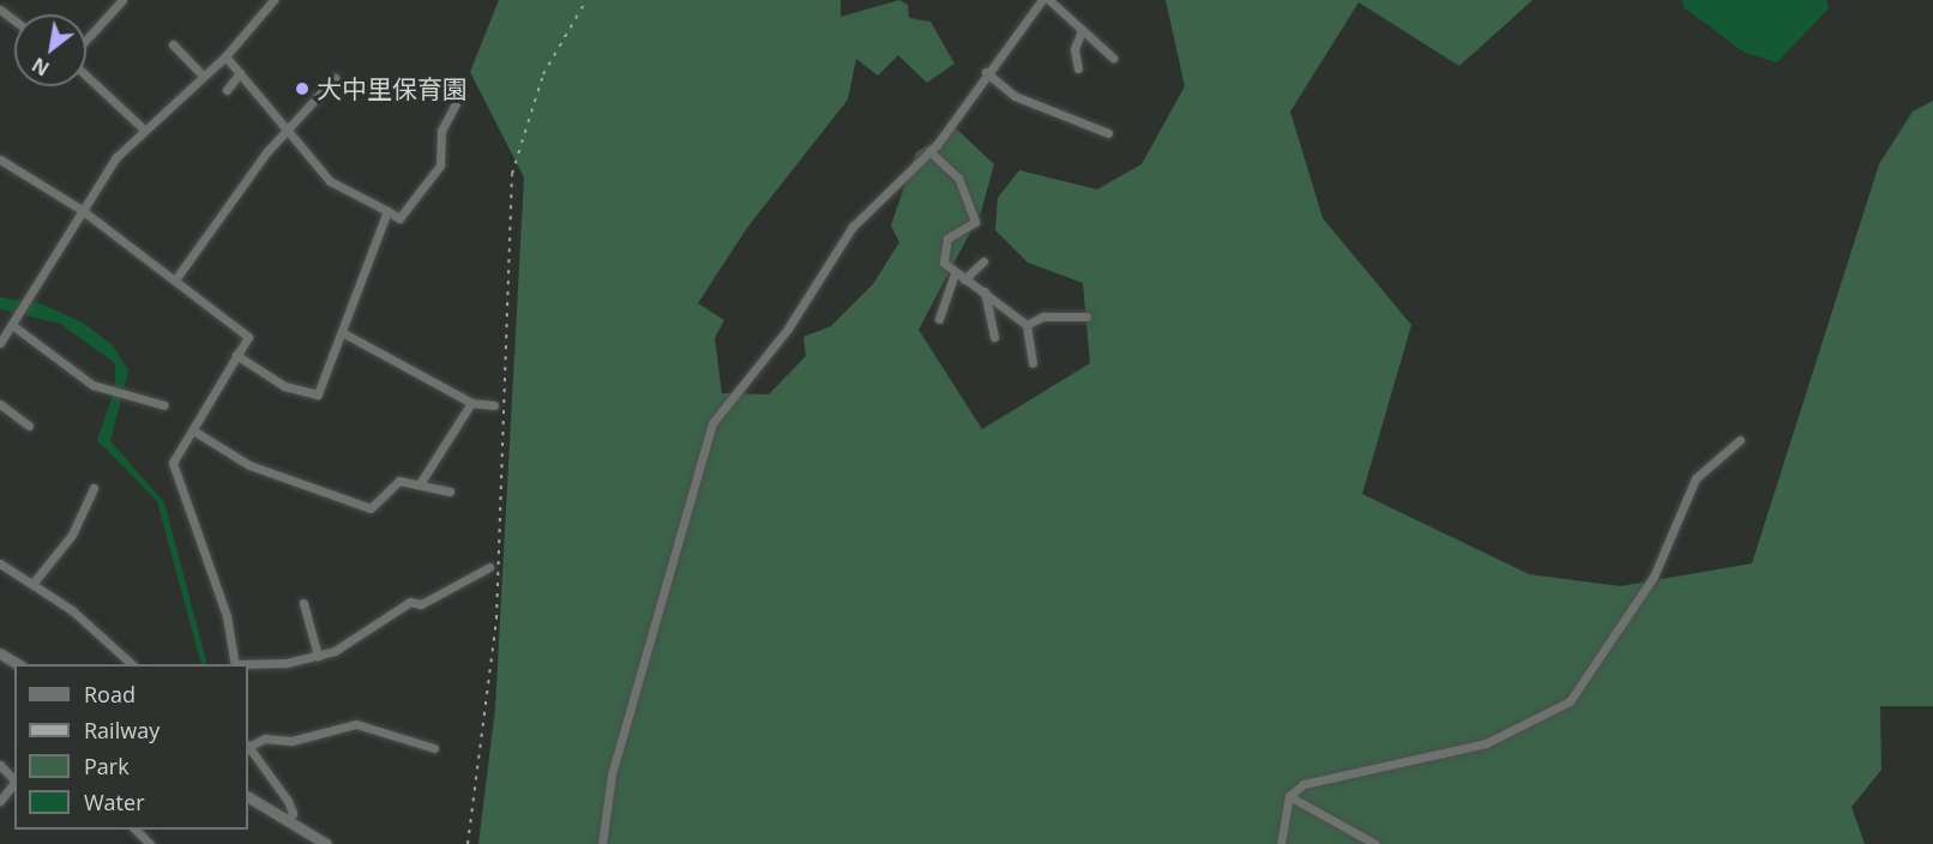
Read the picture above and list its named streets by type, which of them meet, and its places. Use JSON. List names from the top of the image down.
{
  "places": ["大中里保育園"],
  "legend": [
    "Road",
    "Railway",
    "Park",
    "Water"
  ],
  "north": "bottom left"
}
